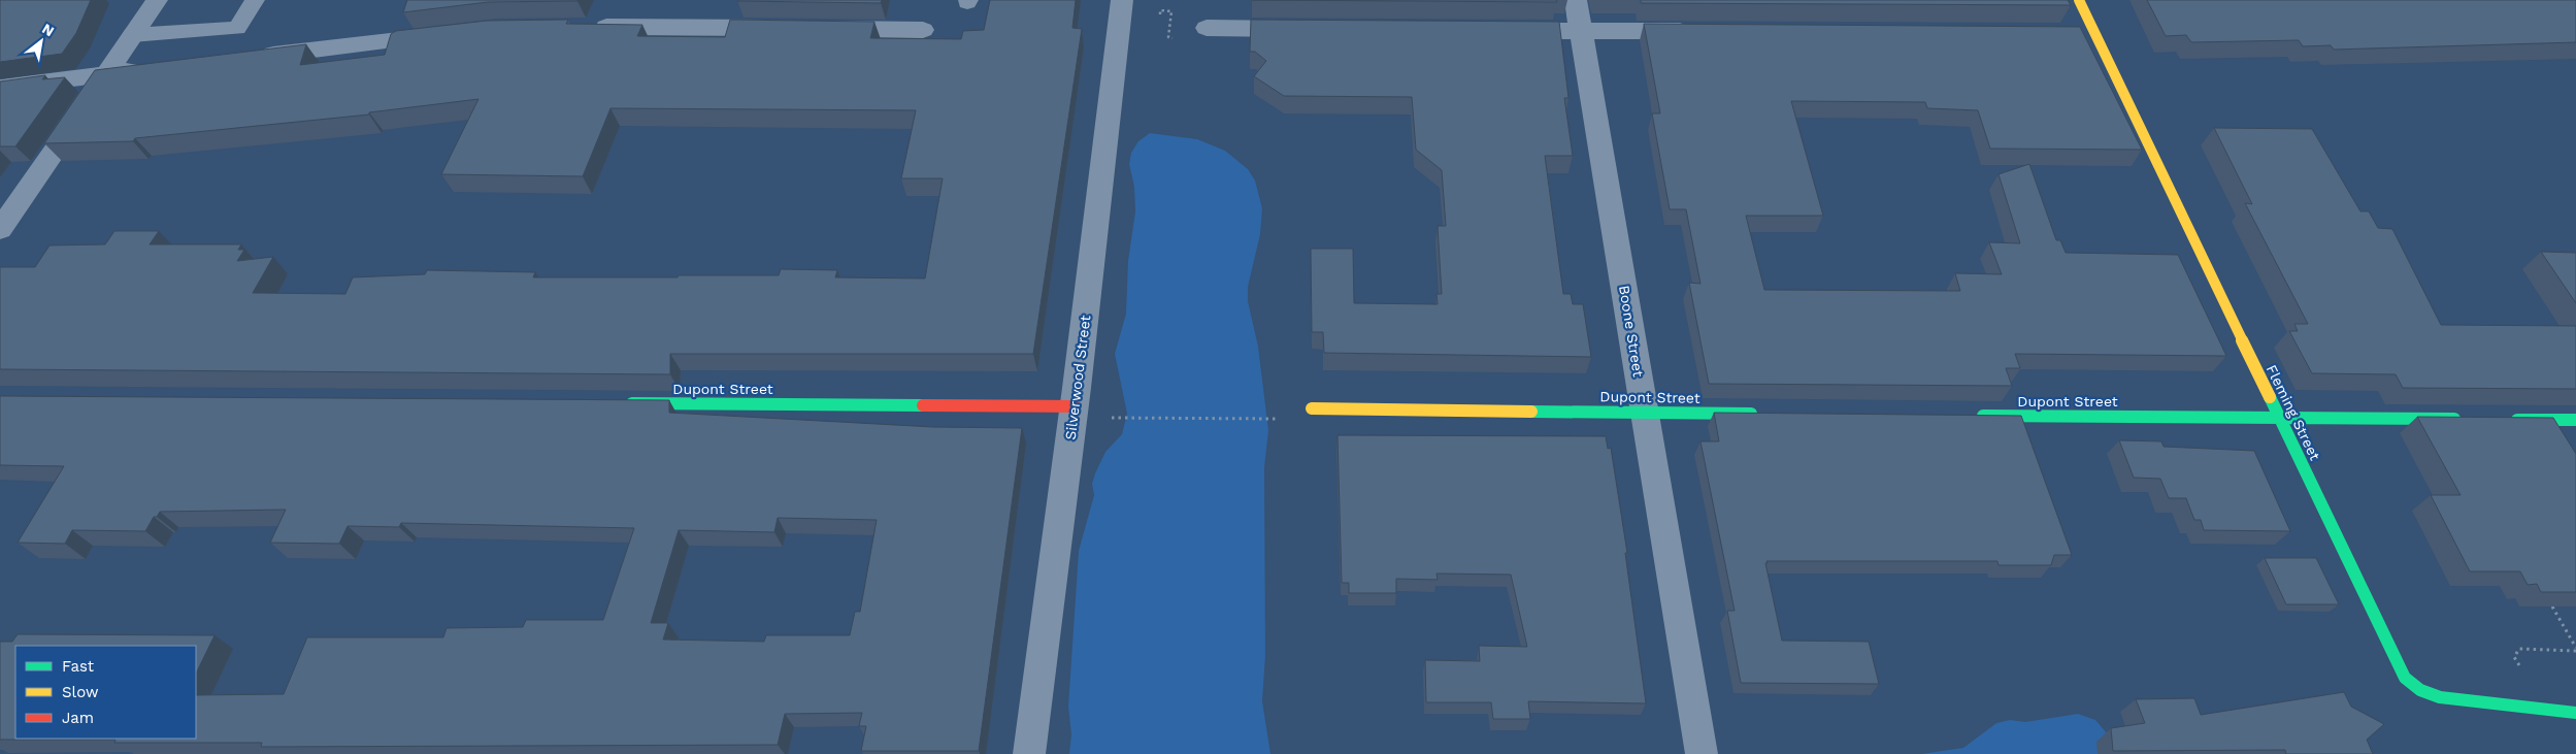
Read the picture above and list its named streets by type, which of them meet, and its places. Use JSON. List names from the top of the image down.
{
  "streets": {
    "street": [
      "Boone Street",
      "Silverwood Street",
      "Dupont Street",
      "Fleming Street"
    ]
  },
  "crossings": [
    ["Boone Street", "Dupont Street"],
    ["Silverwood Street", "Dupont Street"],
    ["Dupont Street", "Fleming Street"]
  ],
  "legend": ["Fast", "Slow", "Jam"],
  "north": "top right"
}
